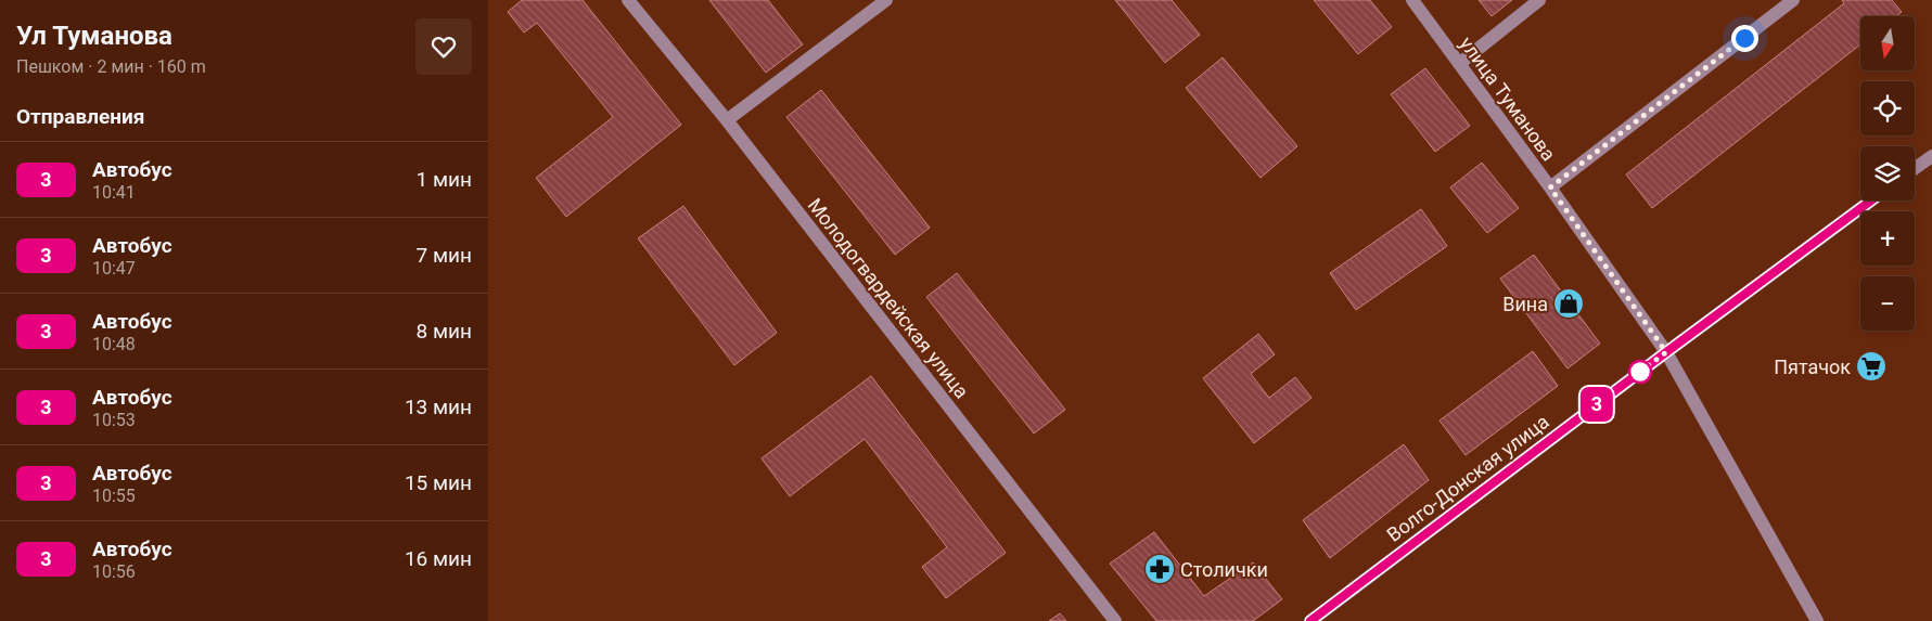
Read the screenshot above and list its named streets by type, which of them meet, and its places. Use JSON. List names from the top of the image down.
{
  "streets": {
    "street": ["улица Туманова", "Молодогвардейская улица", "Волго-Донская улица"]
  },
  "crossings": [
    ["улица Туманова", "Волго-Донская улица"]
  ],
  "places": {
    "shop": ["Вина"],
    "supermarket": ["Пятачок"],
    "pharmacy": ["Столички"]
  },
  "lines": ["bus line 3"],
  "north": "bottom",
  "page": {
    "heading": [
      ["Ул Туманова", "Пешком · 2 мин · 160 m"],
      "Отправления"
    ],
    "on_map": "3",
    "map_buttons": ["+", "−"],
    "list": [
      {
        "mark": "3",
        "name": "Автобус",
        "note": "10:41",
        "value": "1 мин"
      },
      {
        "mark": "3",
        "name": "Автобус",
        "note": "10:47",
        "value": "7 мин"
      },
      {
        "mark": "3",
        "name": "Автобус",
        "note": "10:48",
        "value": "8 мин"
      },
      {
        "mark": "3",
        "name": "Автобус",
        "note": "10:53",
        "value": "13 мин"
      },
      {
        "mark": "3",
        "name": "Автобус",
        "note": "10:55",
        "value": "15 мин"
      },
      {
        "mark": "3",
        "name": "Автобус",
        "note": "10:56",
        "value": "16 мин"
      }
    ]
  }
}
